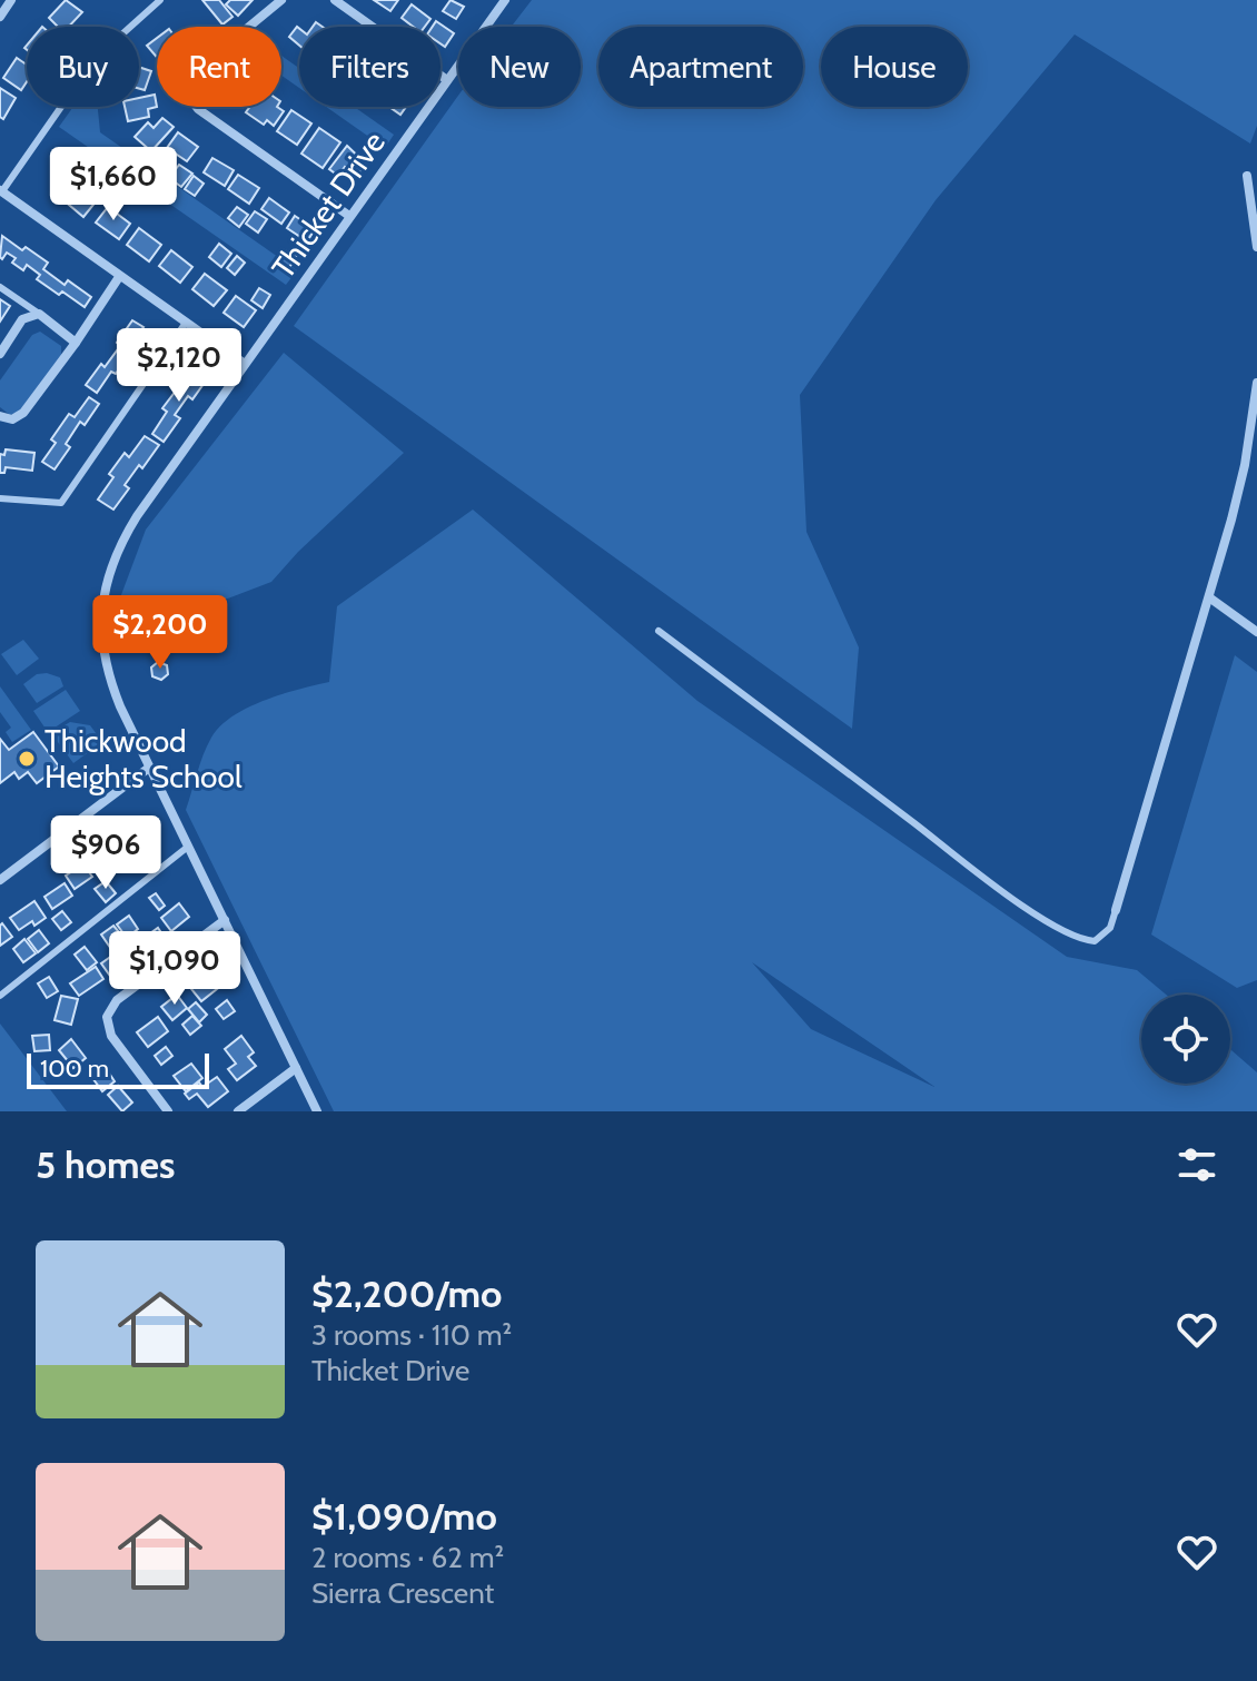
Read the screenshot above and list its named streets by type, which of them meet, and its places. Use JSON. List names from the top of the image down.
{
  "streets": {
    "street": ["Thicket Drive"]
  },
  "places": ["Thickwood Heights School"],
  "scale_bar": "100 m",
  "page": {
    "chip": [
      "Buy",
      "Rent",
      "Filters",
      "New",
      "Apartment",
      "House"
    ],
    "price": [
      "$1,660",
      "$2,120",
      "$2,200",
      "$906",
      "$1,090"
    ],
    "scale": "100 m",
    "heading": "5 homes",
    "list": [
      {
        "name": "$2,200/mo",
        "note": "3 rooms · 110 m² · Thicket Drive"
      },
      {
        "name": "$1,090/mo",
        "note": "2 rooms · 62 m² · Sierra Crescent"
      }
    ]
  }
}
